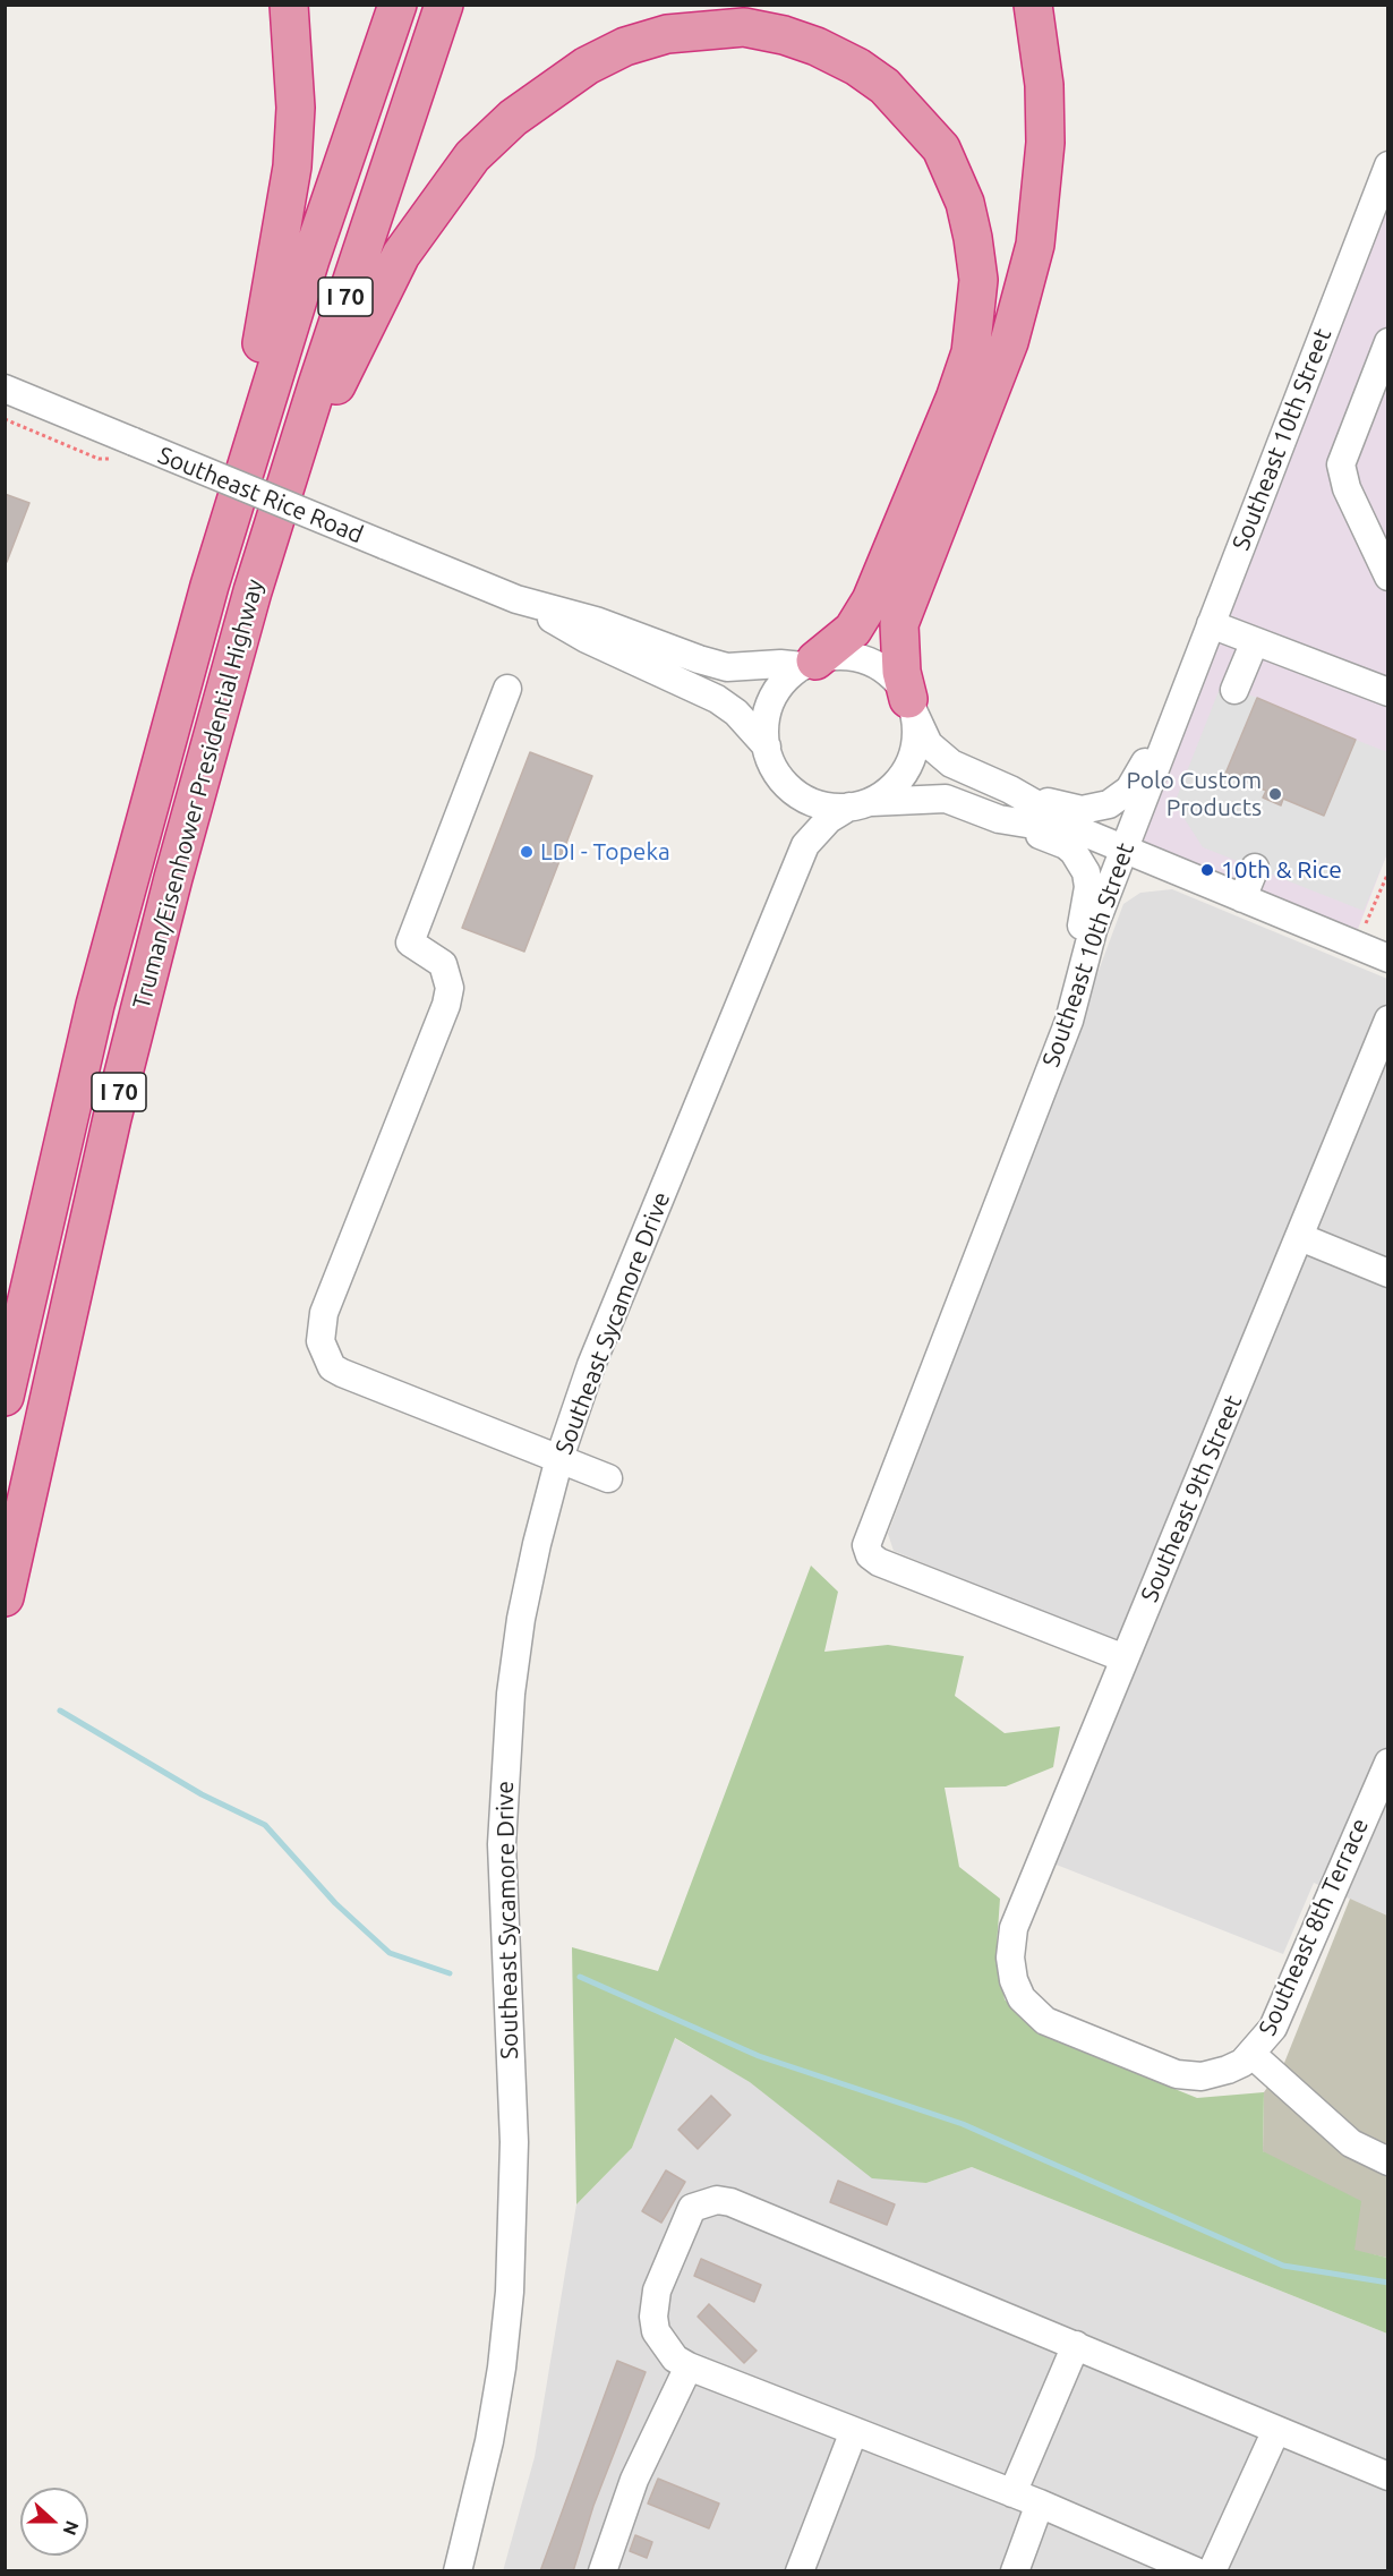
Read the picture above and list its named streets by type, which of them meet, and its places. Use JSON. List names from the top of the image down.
{
  "streets": {
    "highway": ["I 70", "Truman/Eisenhower Presidential Highway"],
    "street": [
      "Southeast 10th Street",
      "Southeast Rice Road",
      "Southeast Sycamore Drive",
      "Southeast 9th Street",
      "Southeast 8th Terrace"
    ]
  },
  "crossings": [
    ["Southeast 10th Street", "Southeast 9th Street"],
    ["Southeast Rice Road", "Southeast Sycamore Drive"],
    ["Southeast 9th Street", "Southeast 8th Terrace"]
  ],
  "places": ["Polo Custom Products", "LDI - Topeka", "10th & Rice"],
  "north": "right"
}
